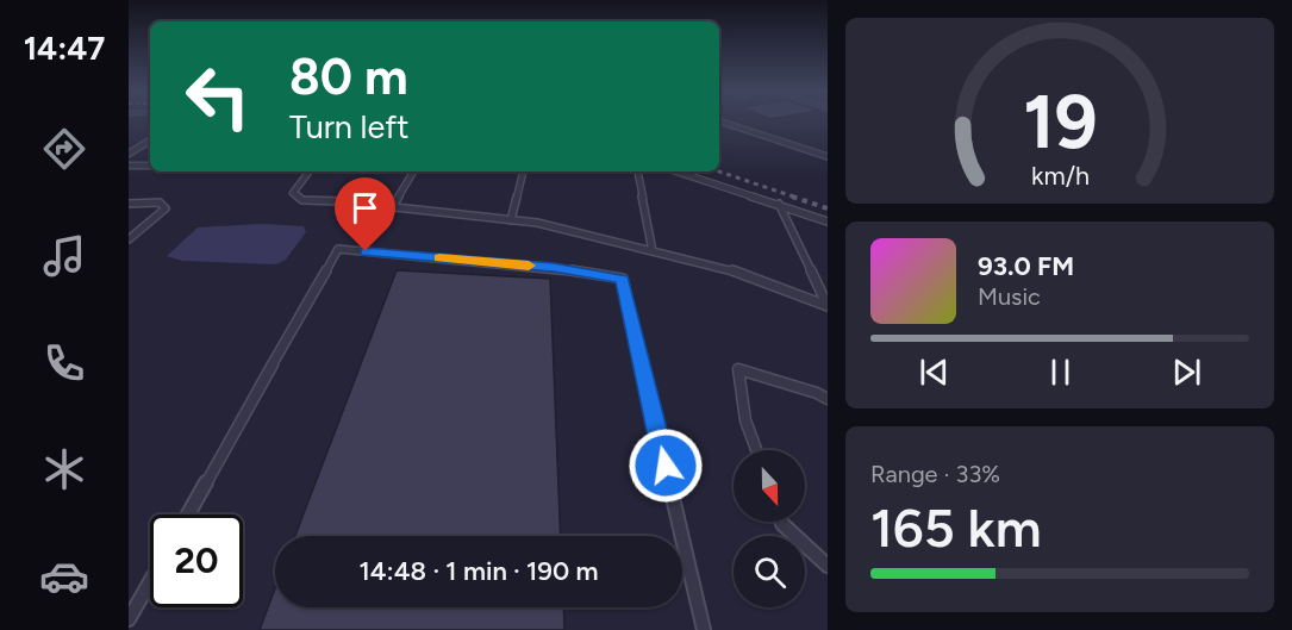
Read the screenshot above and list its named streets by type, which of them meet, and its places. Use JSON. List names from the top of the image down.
{
  "north": "bottom",
  "page": {
    "tabs": "14:47",
    "turn": ["80 m", "Turn left"],
    "song": ["93.0 FM", "Music"],
    "tile": ["Range · 33%", "165 km"],
    "limit": "20",
    "trip": "14:48 · 1 min · 190 m",
    "gauge": ["19", "km/h"]
  }
}
